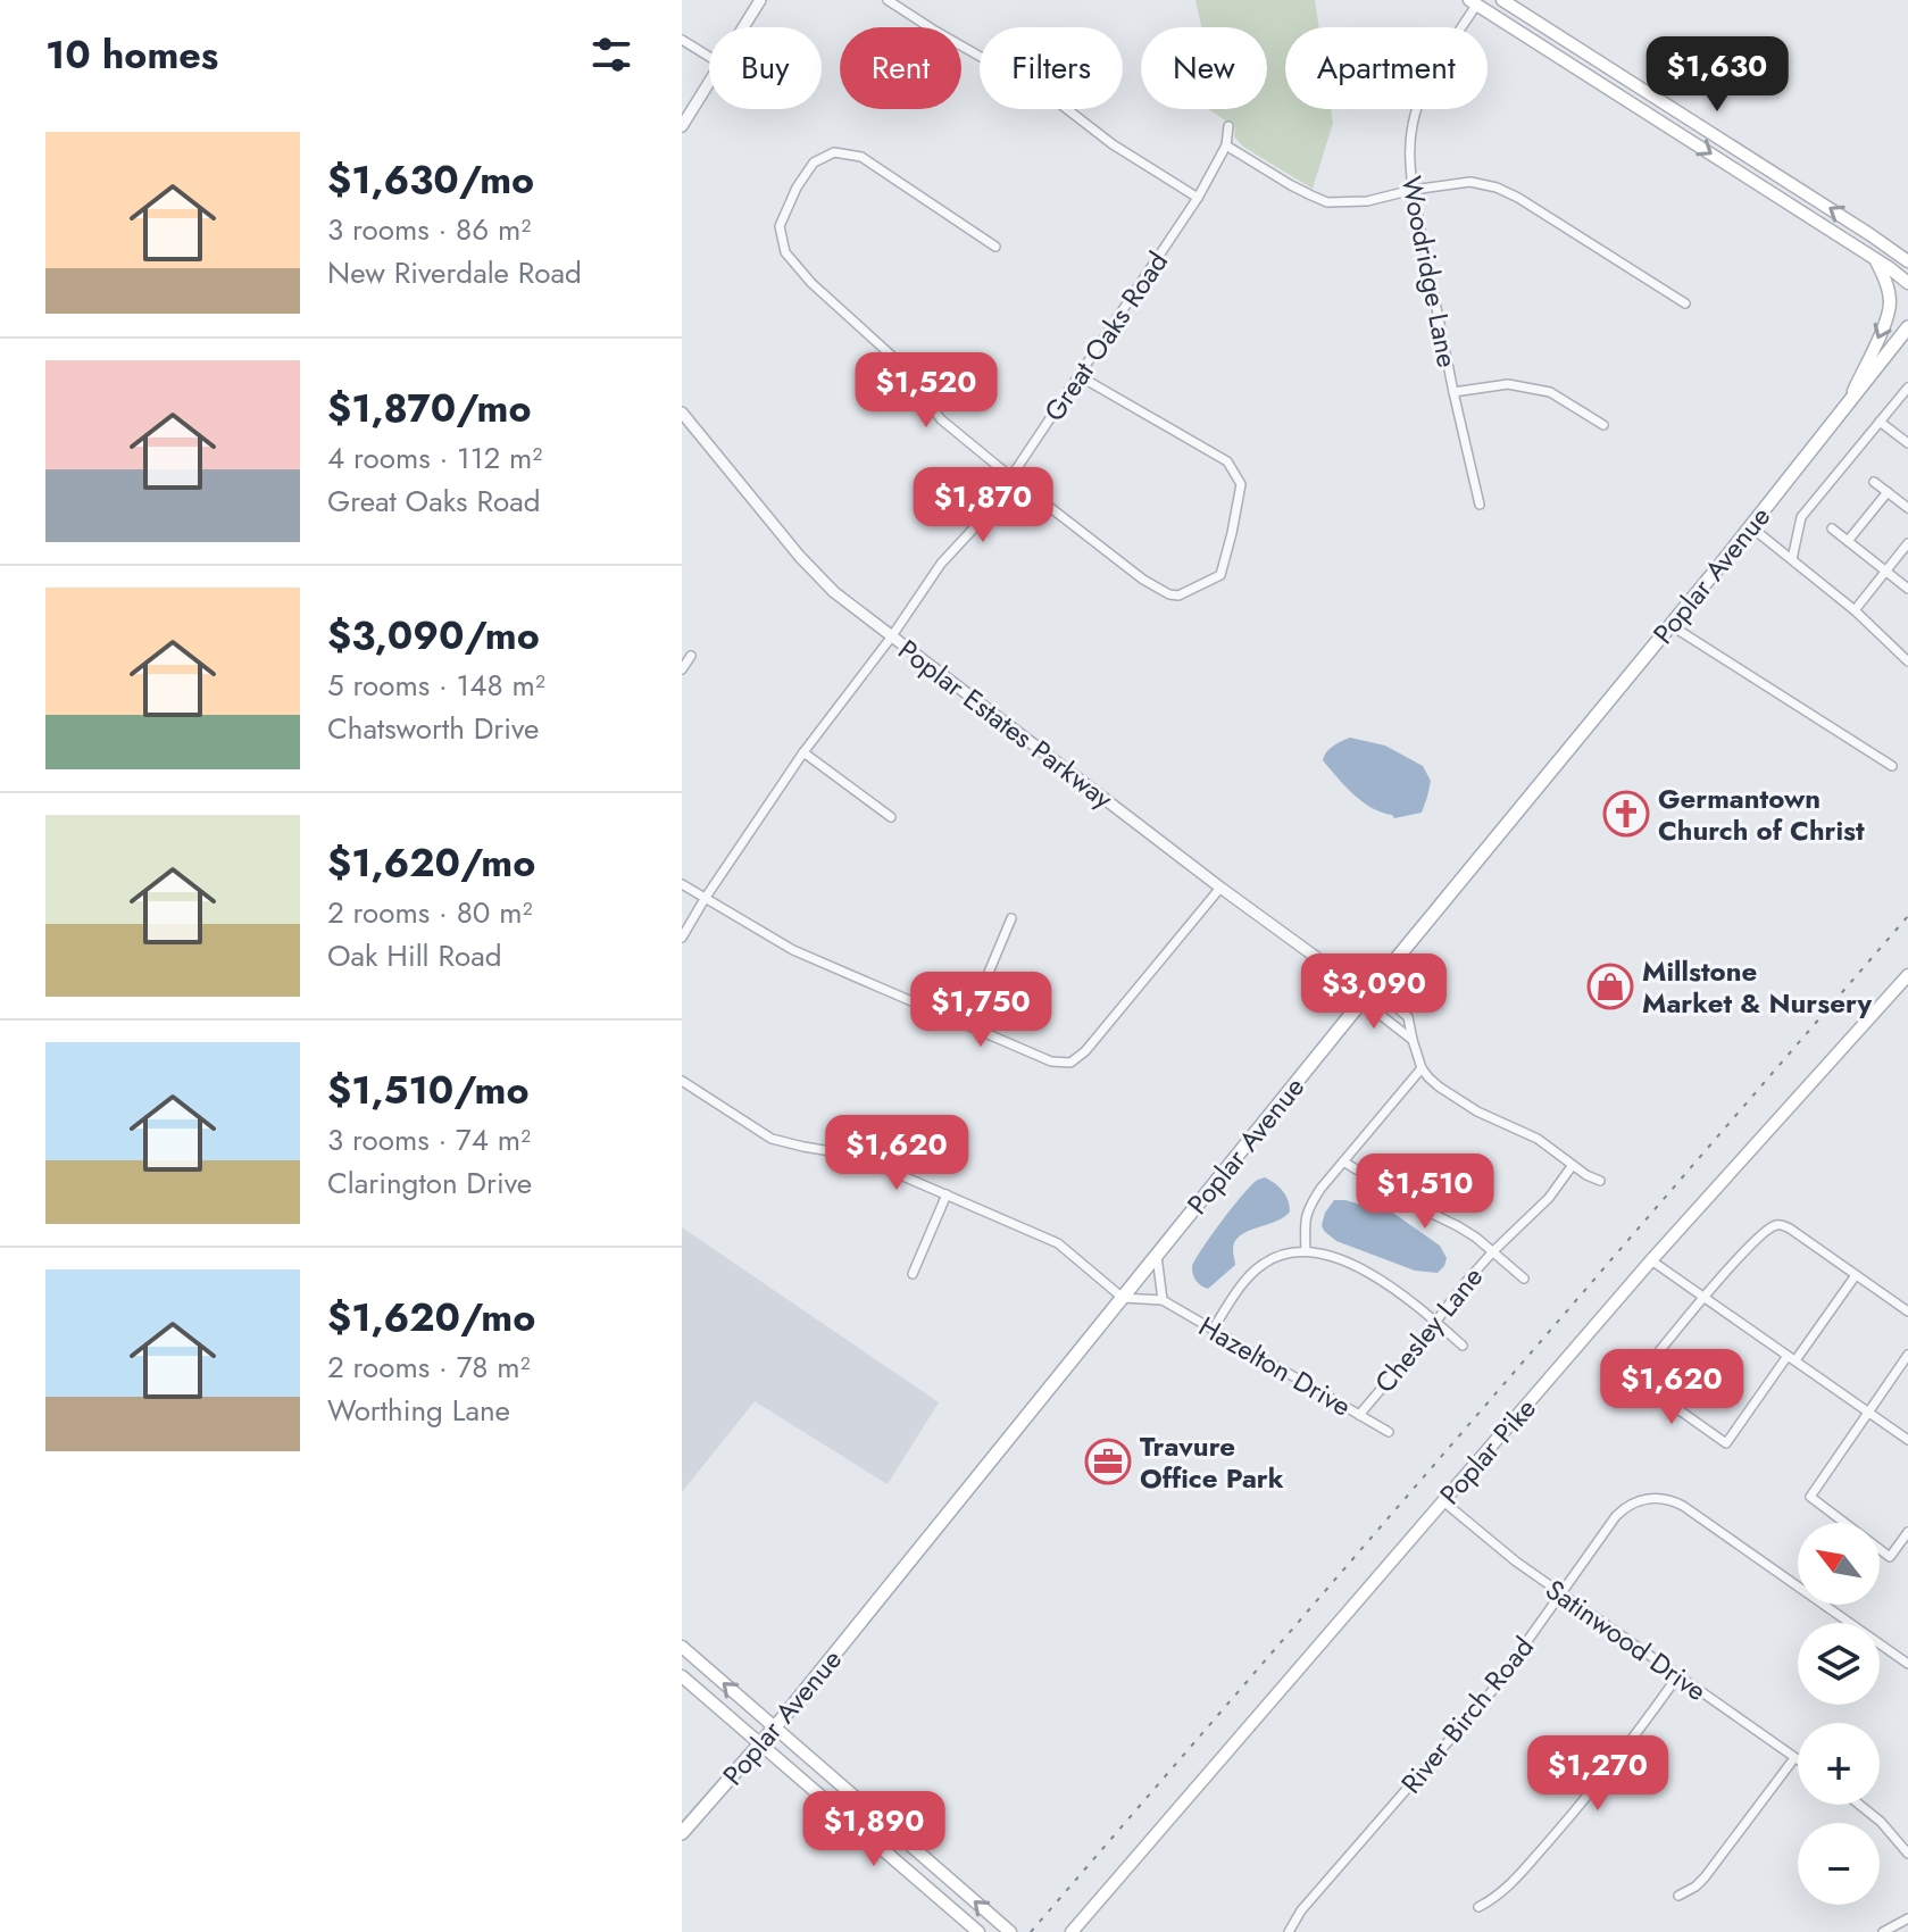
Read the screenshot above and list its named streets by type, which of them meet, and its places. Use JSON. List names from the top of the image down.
{
  "streets": {
    "main road": ["Poplar Avenue", "Poplar Pike"],
    "street": [
      "Woodridge Lane",
      "Great Oaks Road",
      "Poplar Estates Parkway",
      "Chesley Lane",
      "Hazelton Drive",
      "Satinwood Drive",
      "River Birch Road"
    ]
  },
  "crossings": [
    ["Great Oaks Road", "Poplar Estates Parkway"],
    ["Poplar Avenue", "Poplar Estates Parkway"],
    ["Poplar Avenue", "Hazelton Drive"],
    ["Chesley Lane", "Hazelton Drive"],
    ["Poplar Pike", "Satinwood Drive"],
    ["Satinwood Drive", "River Birch Road"]
  ],
  "places": {
    "church": ["Germantown Church of Christ"],
    "shop": ["Millstone Market & Nursery"],
    "office": ["Travure Office Park"]
  },
  "north": "top left",
  "page": {
    "heading": "10 homes",
    "chip": [
      "Buy",
      "Rent",
      "Filters",
      "New",
      "Apartment"
    ],
    "price": [
      "$1,630",
      "$1,520",
      "$1,870",
      "$3,090",
      "$1,750",
      "$1,620",
      "$1,510",
      "$1,620",
      "$1,270",
      "$1,890"
    ],
    "list": [
      {
        "name": "$1,630/mo",
        "note": "3 rooms · 86 m² · New Riverdale Road"
      },
      {
        "name": "$1,870/mo",
        "note": "4 rooms · 112 m² · Great Oaks Road"
      },
      {
        "name": "$3,090/mo",
        "note": "5 rooms · 148 m² · Chatsworth Drive"
      },
      {
        "name": "$1,620/mo",
        "note": "2 rooms · 80 m² · Oak Hill Road"
      },
      {
        "name": "$1,510/mo",
        "note": "3 rooms · 74 m² · Clarington Drive"
      },
      {
        "name": "$1,620/mo",
        "note": "2 rooms · 78 m² · Worthing Lane"
      }
    ],
    "map_buttons": ["+", "−"]
  }
}
